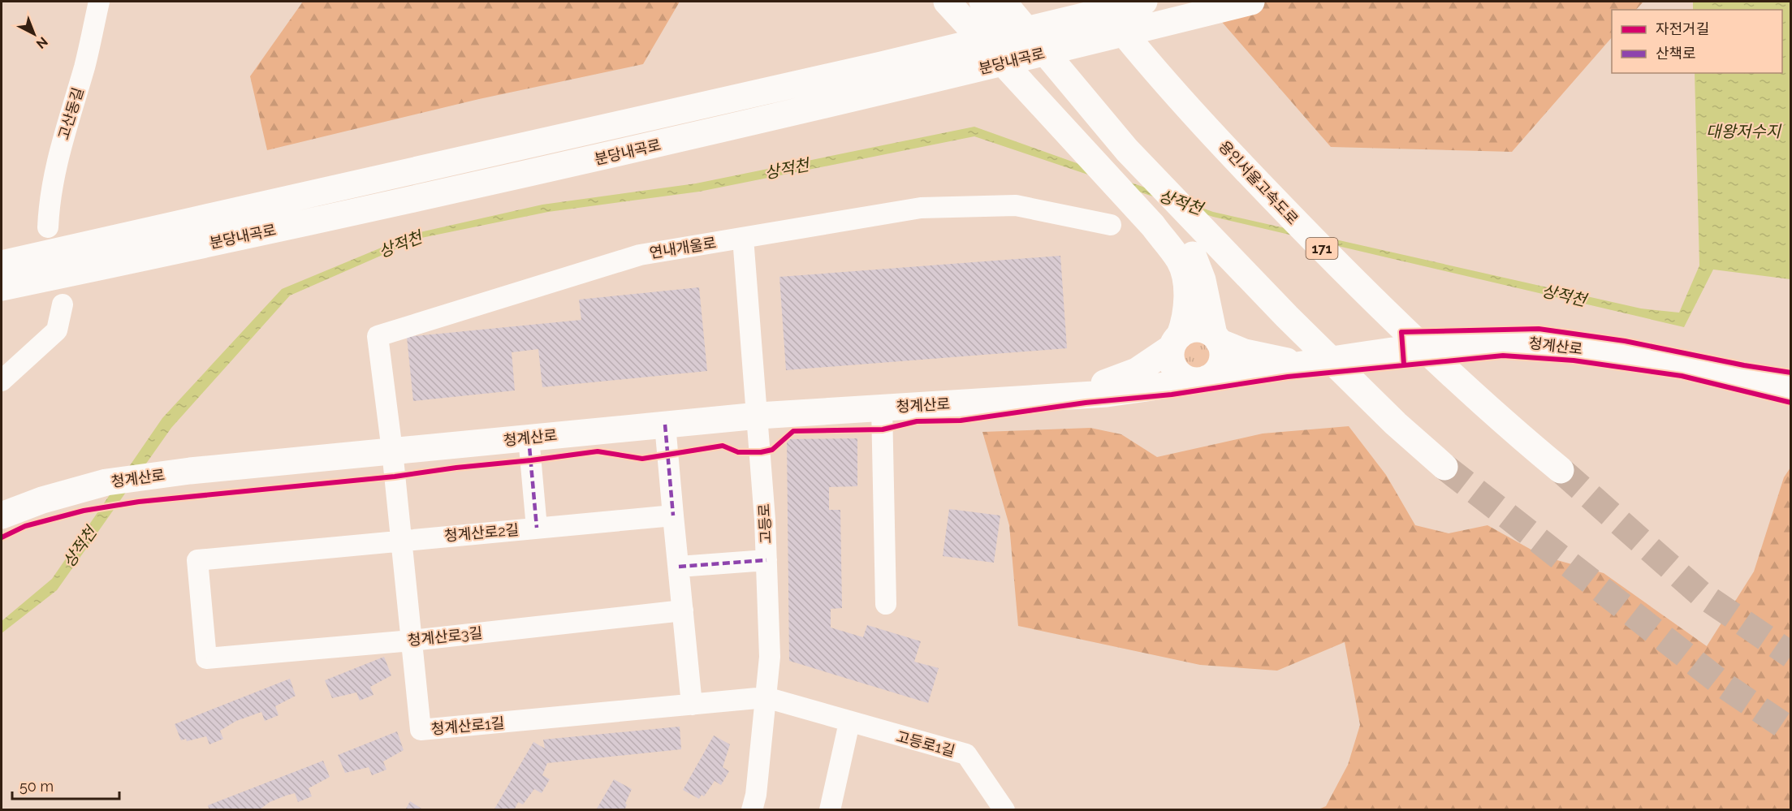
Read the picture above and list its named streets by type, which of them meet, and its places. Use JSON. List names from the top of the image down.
{
  "streets": {
    "main road": [
      "분당내곡로",
      "용인서울고속도로",
      "171",
      "청계산로"
    ],
    "street": [
      "고산동길",
      "연내개울로",
      "고등로",
      "청계산로2길",
      "청계산로3길",
      "청계산로1길",
      "고등로1길"
    ]
  },
  "crossings": [
    ["연내개울로", "청계산로"],
    ["연내개울로", "고등로"],
    ["연내개울로", "청계산로1길"],
    ["청계산로", "고등로"],
    ["청계산로", "청계산로1길"],
    ["고등로", "청계산로1길"],
    ["고등로", "고등로1길"],
    ["청계산로2길", "청계산로3길"],
    ["청계산로2길", "청계산로1길"],
    ["청계산로3길", "청계산로1길"],
    ["청계산로1길", "고등로1길"]
  ],
  "water": ["대왕저수지", "상적천"],
  "legend": ["자전거길", "산책로"],
  "scale_bar": "50 m",
  "north": "bottom right"
}
